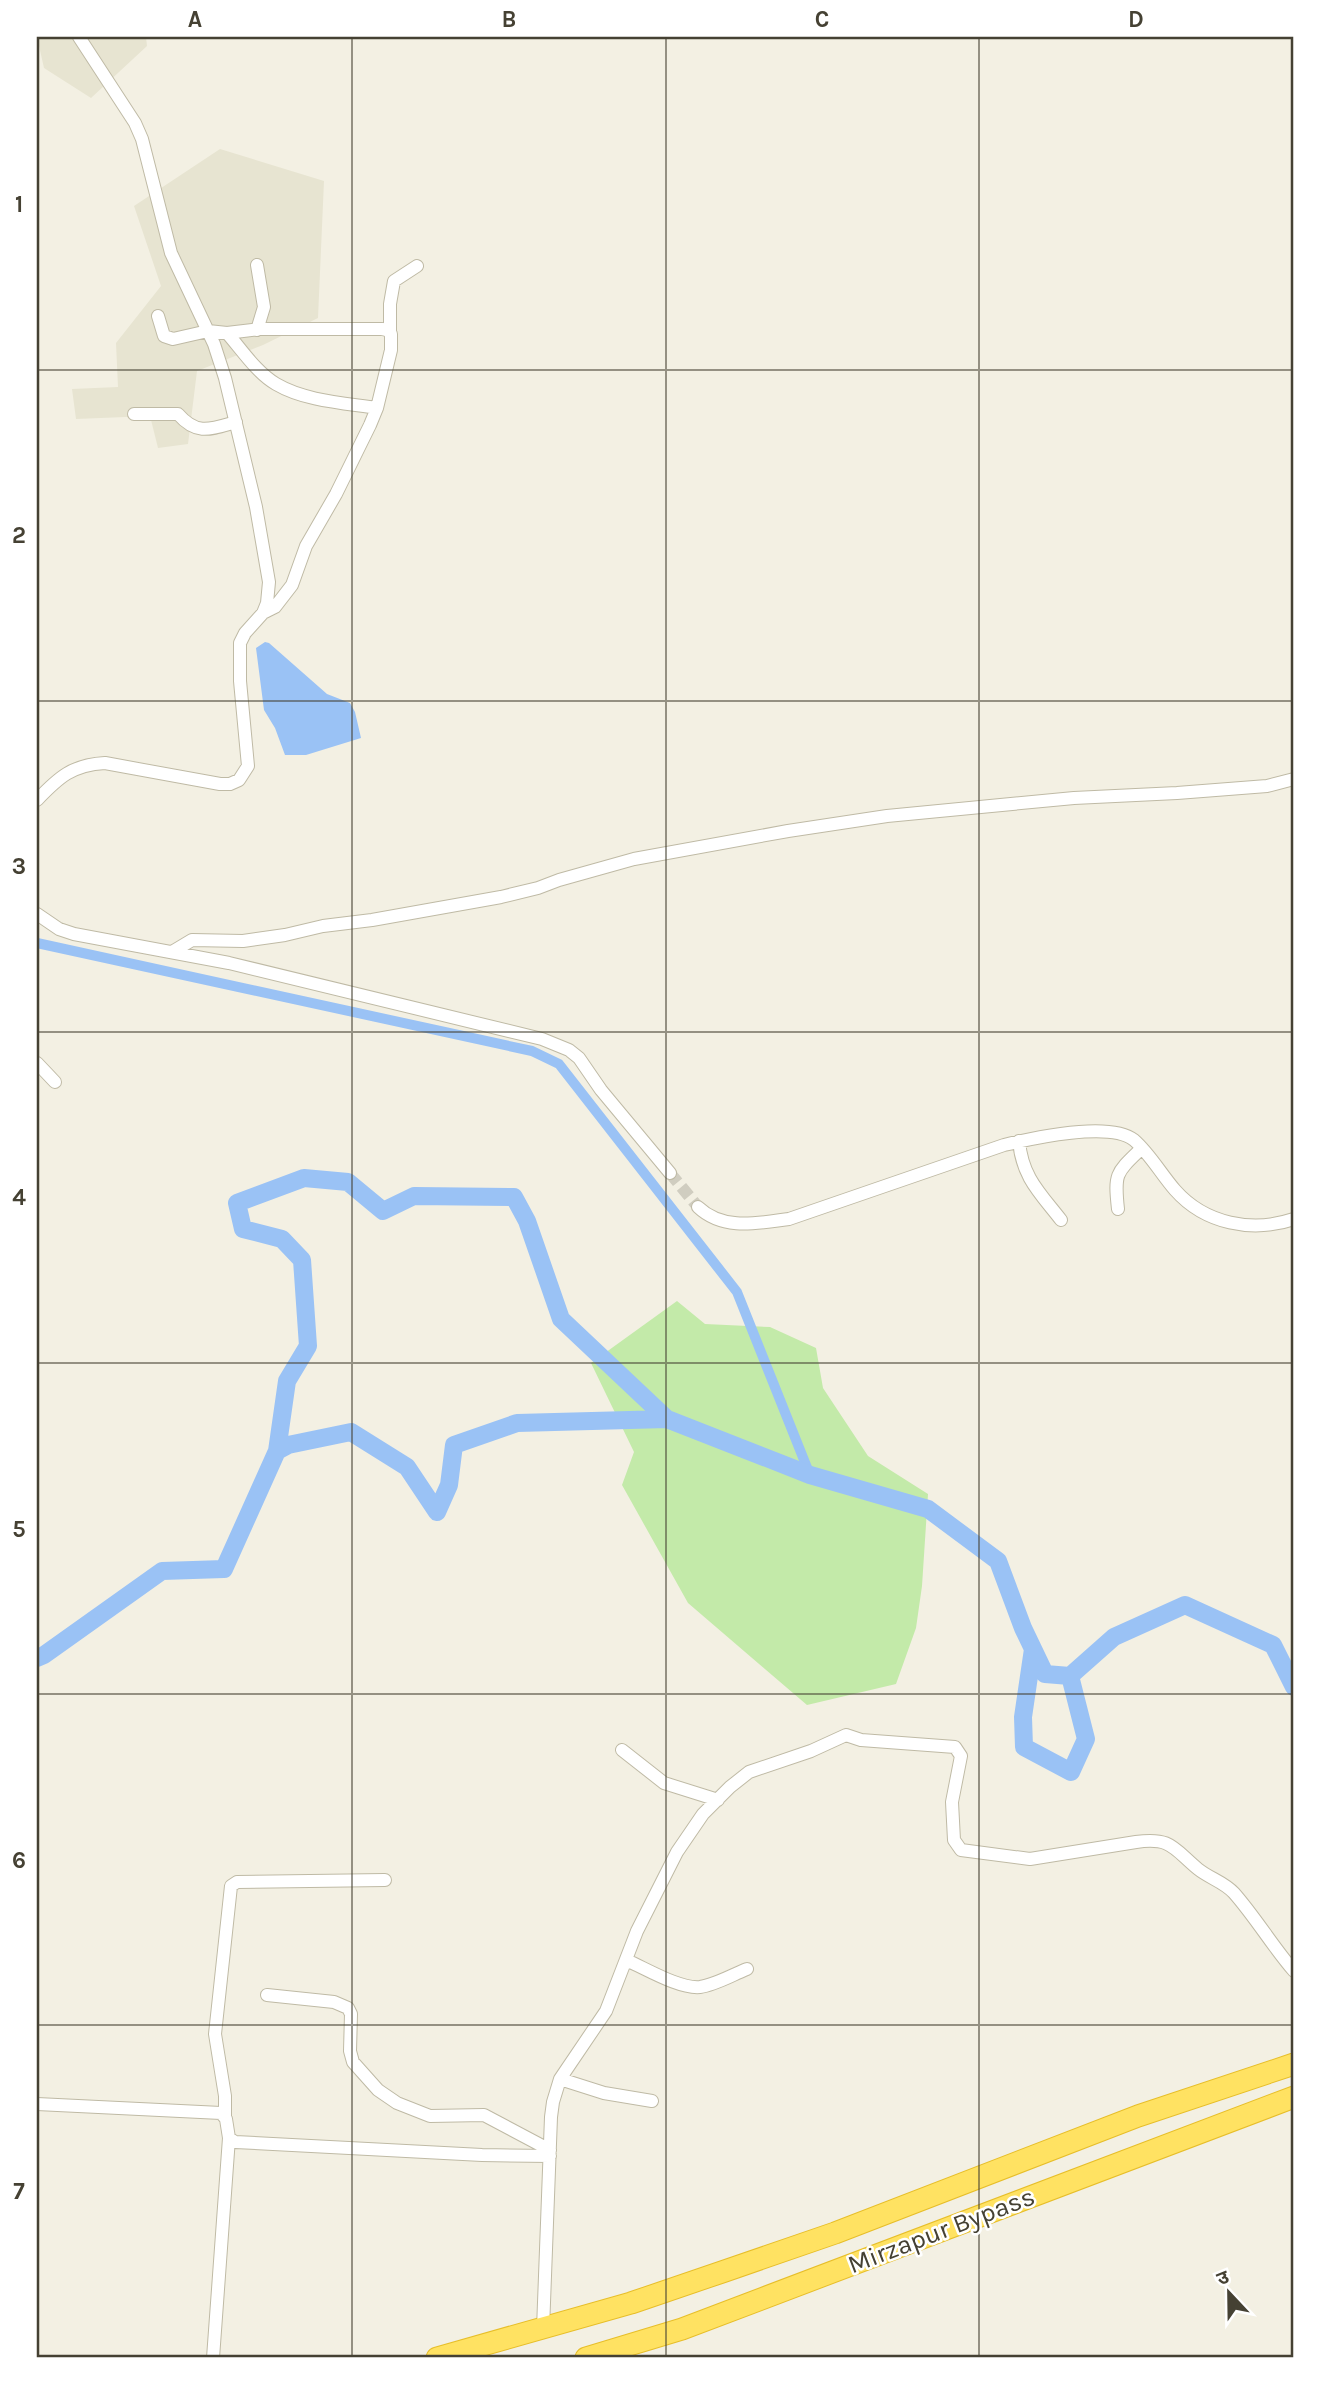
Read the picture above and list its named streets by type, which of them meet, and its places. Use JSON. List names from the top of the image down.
{
  "streets": {
    "highway": ["Mirzapur Bypass"]
  },
  "north": "top",
  "grid": {
    "columns": [
      "A",
      "B",
      "C",
      "D"
    ],
    "rows": [
      "1",
      "2",
      "3",
      "4",
      "5",
      "6",
      "7"
    ]
  }
}
